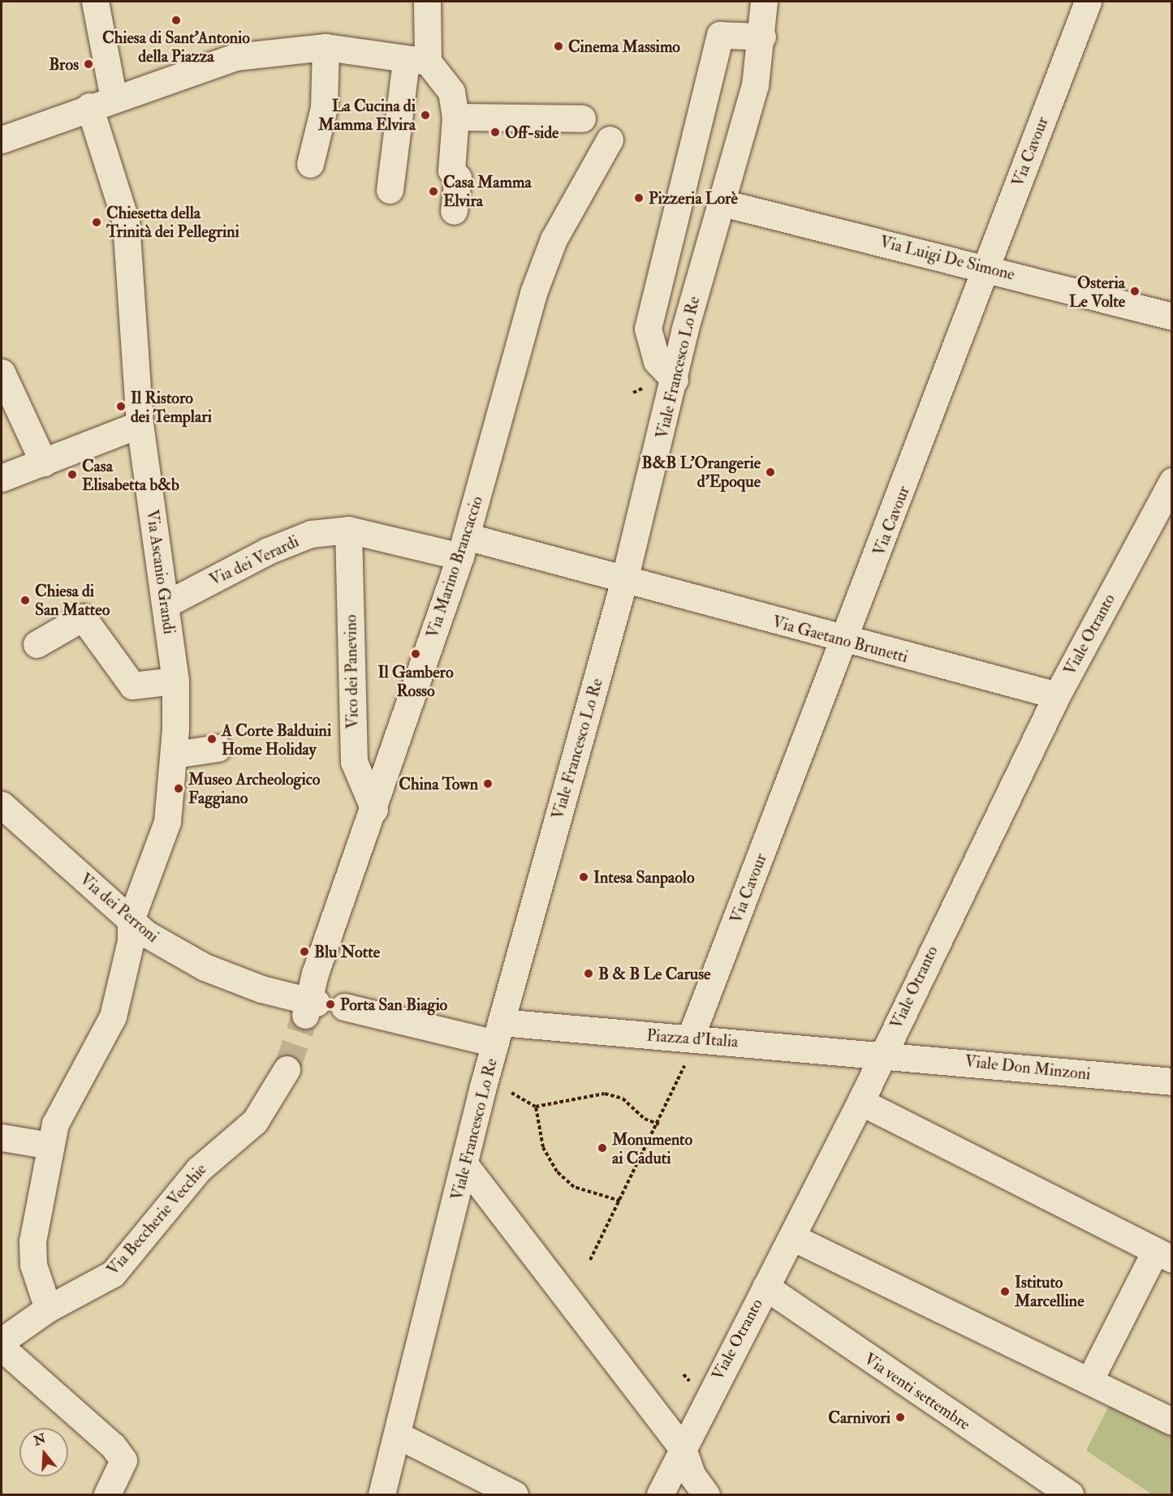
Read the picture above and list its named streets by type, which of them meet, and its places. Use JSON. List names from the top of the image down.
{
  "streets": {
    "street": [
      "Via Cavour",
      "Via Luigi De Simone",
      "Viale Francesco Lo Re",
      "Via dei Verardi",
      "Via Marino Brancaccio",
      "Via Ascanio Grandi",
      "Viale Otranto",
      "Via Gaetano Brunetti",
      "Vico dei Panevino",
      "Via dei Perroni",
      "Piazza d'Italia",
      "Viale Don Minzoni",
      "Via Beccherie Vecchie",
      "Via venti settembre"
    ]
  },
  "crossings": [
    ["Via Cavour", "Via Luigi De Simone"],
    ["Via Cavour", "Via Gaetano Brunetti"],
    ["Via Cavour", "Piazza d'Italia"],
    ["Via Luigi De Simone", "Viale Francesco Lo Re"],
    ["Viale Francesco Lo Re", "Via dei Verardi"],
    ["Viale Francesco Lo Re", "Via Gaetano Brunetti"],
    ["Viale Francesco Lo Re", "Piazza d'Italia"],
    ["Via dei Verardi", "Via Marino Brancaccio"],
    ["Via dei Verardi", "Via Ascanio Grandi"],
    ["Via dei Verardi", "Via Gaetano Brunetti"],
    ["Via dei Verardi", "Vico dei Panevino"],
    ["Via Marino Brancaccio", "Vico dei Panevino"],
    ["Via Marino Brancaccio", "Via dei Perroni"],
    ["Via Ascanio Grandi", "Via dei Perroni"],
    ["Via Ascanio Grandi", "Via Beccherie Vecchie"],
    ["Viale Otranto", "Via Gaetano Brunetti"],
    ["Viale Otranto", "Piazza d'Italia"],
    ["Viale Otranto", "Viale Don Minzoni"],
    ["Viale Otranto", "Via venti settembre"],
    ["Piazza d'Italia", "Viale Don Minzoni"]
  ],
  "places": [
    "Chiesa di Sant'Antonio della Piazza",
    "Cinema Massimo",
    "Bros",
    "La Cucina di Mamma Elvira",
    "Off-side",
    "Casa Mamma Elvira",
    "Pizzeria Lorè",
    "Chiesetta della Trinità dei Pellegrini",
    "Osteria Le Volte",
    "Il Ristoro dei Templari",
    "B&B L’Orangerie d’Epoque",
    "Casa Elisabetta b&b",
    "Chiesa di San Matteo",
    "Il Gambero Rosso",
    "A Corte Balduini Home Holiday",
    "China Town",
    "Museo Archeologico Faggiano",
    "Intesa Sanpaolo",
    "Blu Notte",
    "B & B Le Caruse",
    "Porta San Biagio",
    "Monumento ai Caduti",
    "Istituto Marcelline",
    "Carnivori"
  ],
  "north": "top"
}
